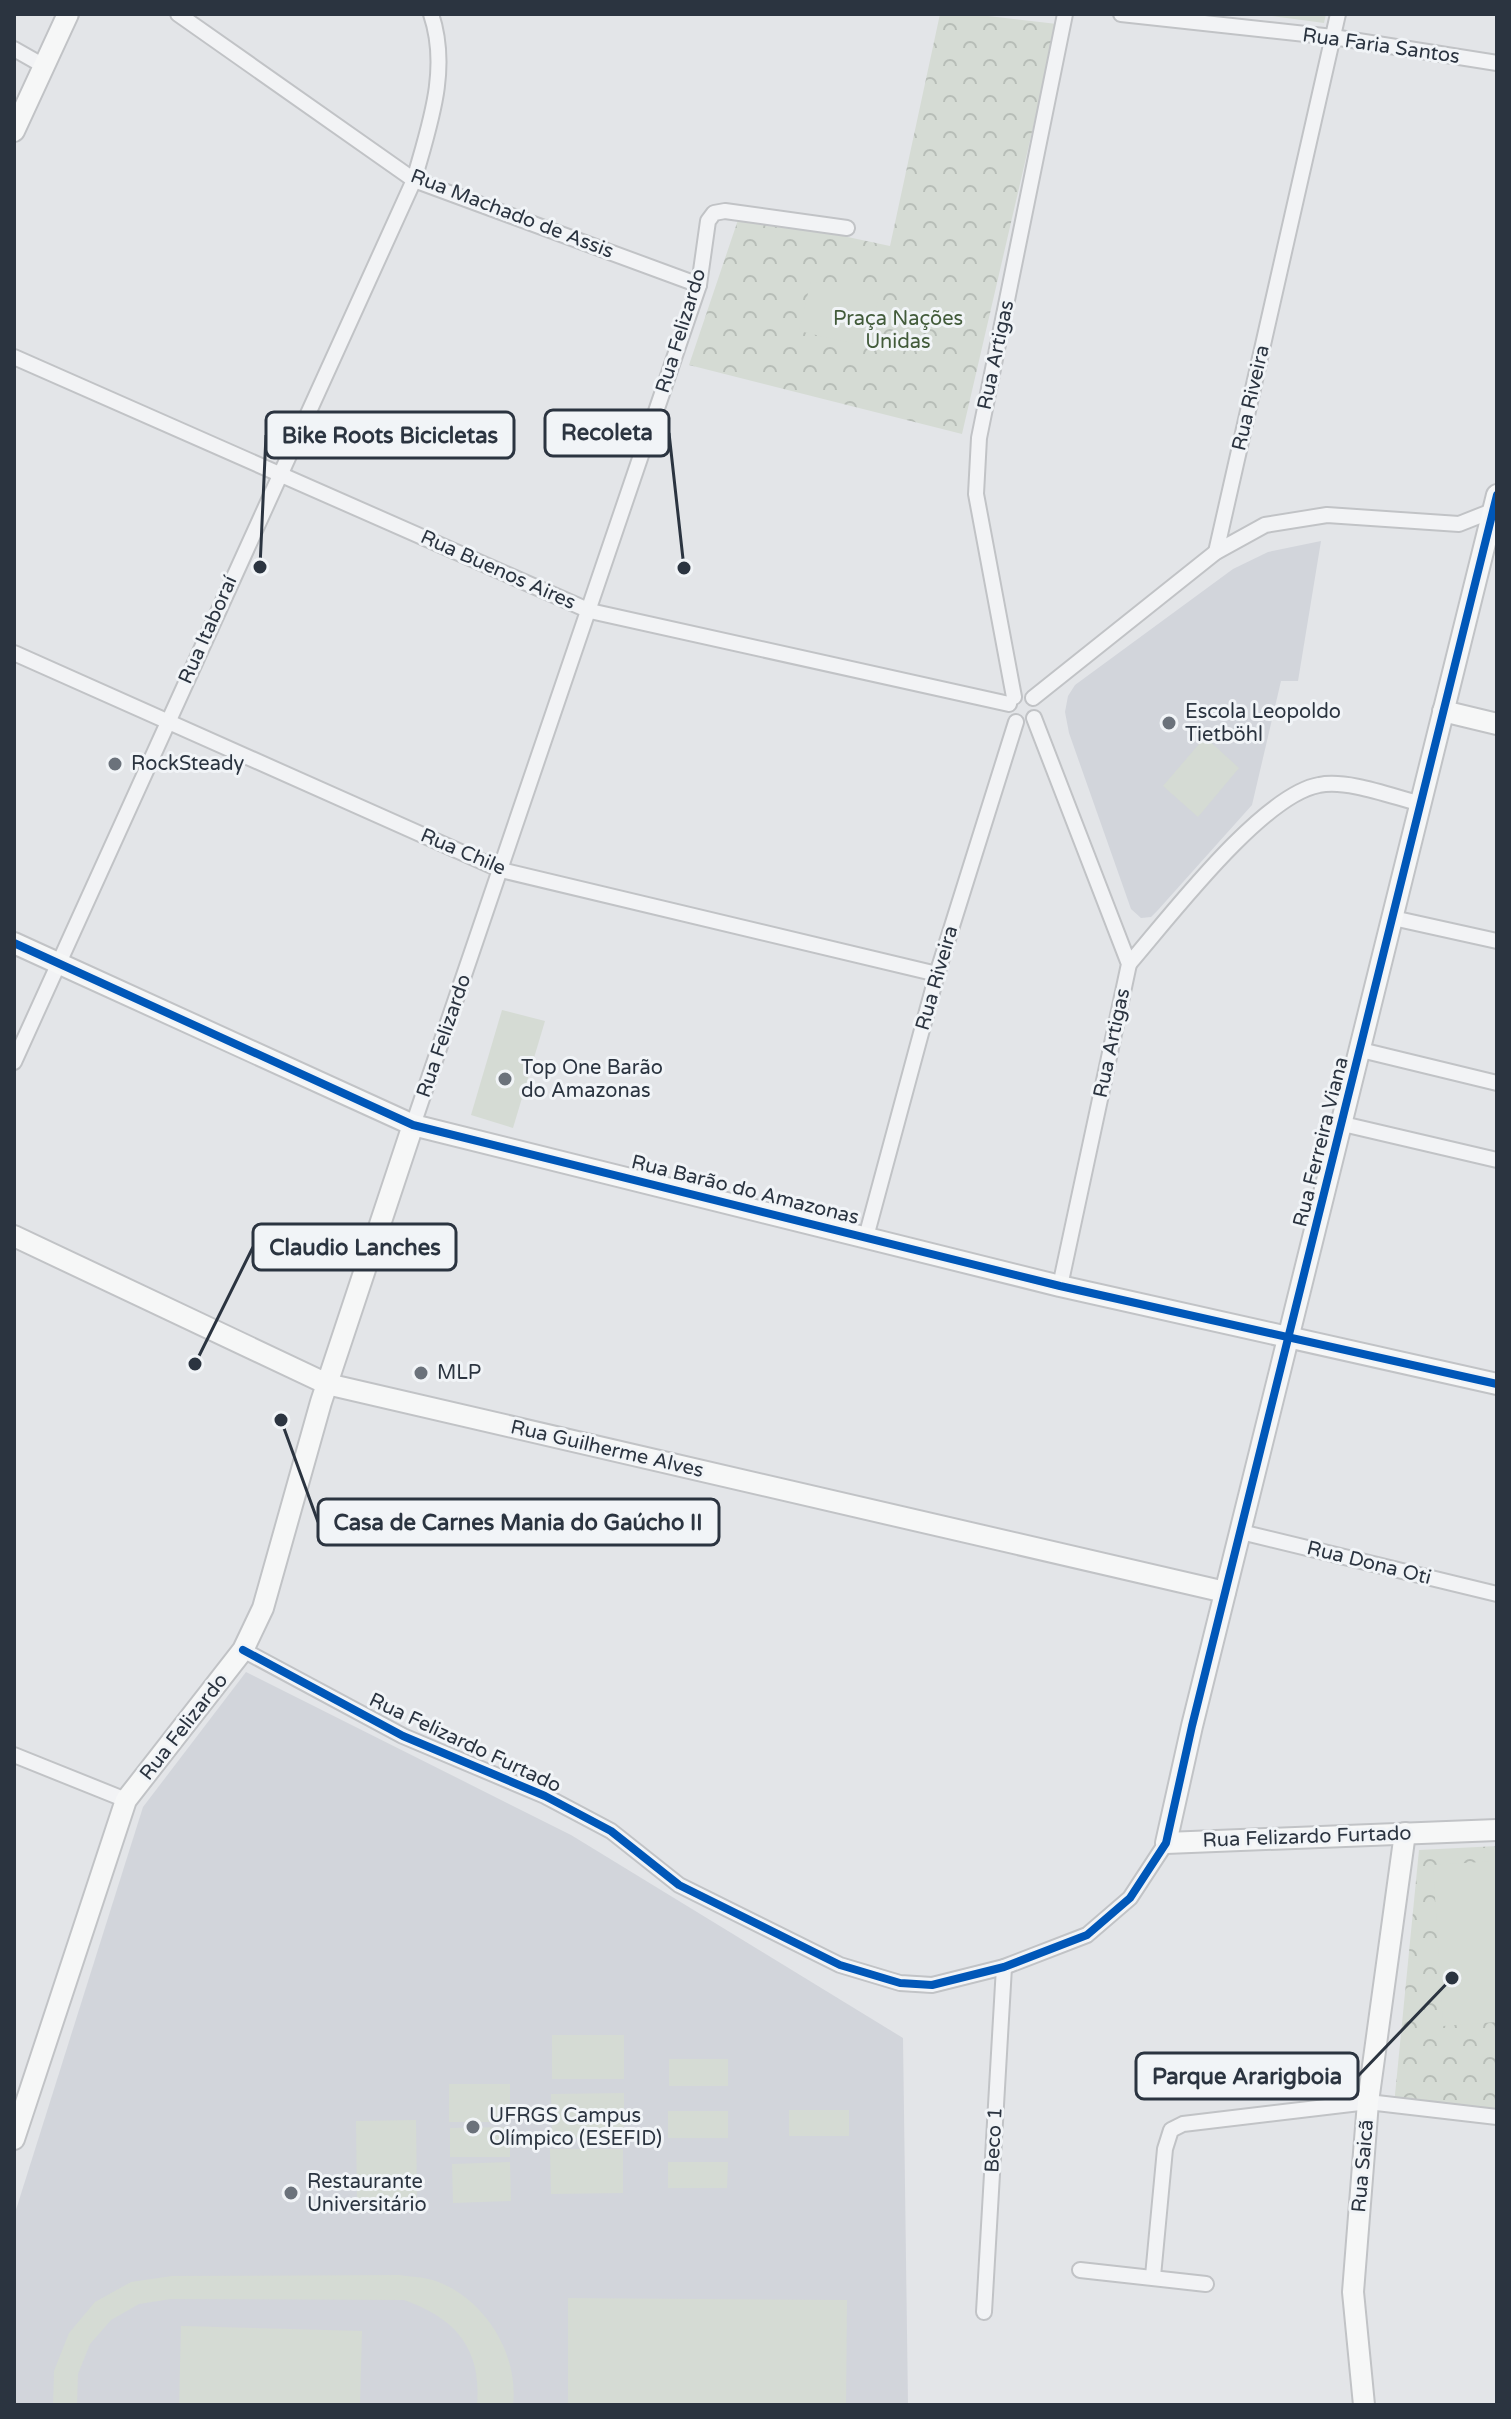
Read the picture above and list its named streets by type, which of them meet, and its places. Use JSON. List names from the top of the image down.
{
  "streets": {
    "street": [
      "Rua Faria Santos",
      "Rua Machado de Assis",
      "Rua Felizardo",
      "Rua Artigas",
      "Rua Riveira",
      "Rua Buenos Aires",
      "Rua Itaboraí",
      "Rua Chile",
      "Rua Ferreira Viana",
      "Rua Barão do Amazonas",
      "Rua Guilherme Alves",
      "Rua Dona Oti",
      "Rua Felizardo Furtado",
      "Beco 1",
      "Rua Saicã"
    ]
  },
  "crossings": [
    ["Rua Faria Santos", "Rua Riveira"],
    ["Rua Machado de Assis", "Rua Felizardo"],
    ["Rua Machado de Assis", "Rua Itaboraí"],
    ["Rua Felizardo", "Rua Buenos Aires"],
    ["Rua Felizardo", "Rua Chile"],
    ["Rua Felizardo", "Rua Barão do Amazonas"],
    ["Rua Felizardo", "Rua Guilherme Alves"],
    ["Rua Felizardo", "Rua Felizardo Furtado"],
    ["Rua Artigas", "Rua Riveira"],
    ["Rua Artigas", "Rua Buenos Aires"],
    ["Rua Artigas", "Rua Barão do Amazonas"],
    ["Rua Riveira", "Rua Buenos Aires"],
    ["Rua Riveira", "Rua Chile"],
    ["Rua Riveira", "Rua Barão do Amazonas"],
    ["Rua Buenos Aires", "Rua Itaboraí"],
    ["Rua Itaboraí", "Rua Chile"],
    ["Rua Itaboraí", "Rua Barão do Amazonas"],
    ["Rua Ferreira Viana", "Rua Barão do Amazonas"],
    ["Rua Ferreira Viana", "Rua Guilherme Alves"],
    ["Rua Ferreira Viana", "Rua Dona Oti"],
    ["Rua Ferreira Viana", "Rua Felizardo Furtado"],
    ["Rua Felizardo Furtado", "Beco 1"],
    ["Rua Felizardo Furtado", "Rua Saicã"]
  ],
  "parks": ["Praça Nações Unidas"],
  "places": [
    "Bike Roots Bicicletas",
    "Recoleta",
    "Escola Leopoldo Tietböhl",
    "RockSteady",
    "Top One Barão do Amazonas",
    "Claudio Lanches",
    "MLP",
    "Casa de Carnes Mania do Gaúcho II",
    "Parque Ararigboia",
    "UFRGS Campus Olímpico (ESEFID)",
    "Restaurante Universitário"
  ]
}
